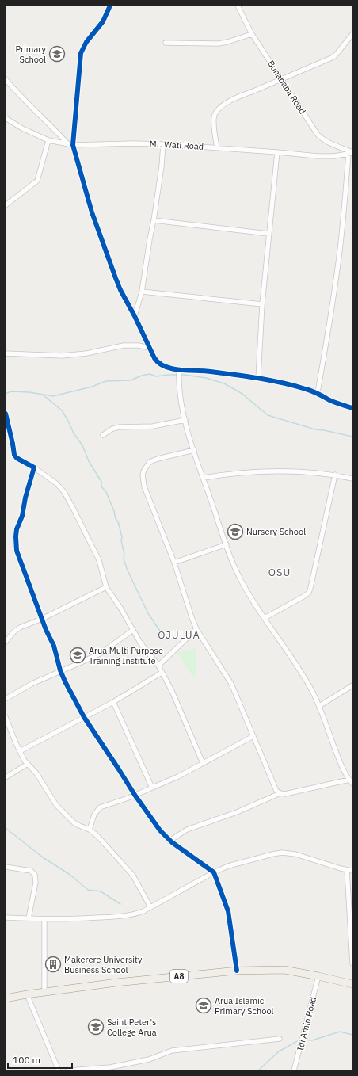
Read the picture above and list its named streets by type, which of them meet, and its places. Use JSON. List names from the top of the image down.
{
  "streets": {
    "main road": ["A8"],
    "street": ["Bunababa Road", "Mt. Wati Road", "Idi Amin Road"]
  },
  "crossings": [
    ["Bunababa Road", "Mt. Wati Road"],
    ["A8", "Idi Amin Road"]
  ],
  "districts": ["OSU", "OJULUA"],
  "places": {
    "school or university": [
      "Primary School",
      "Nursery School",
      "Arua Multi Purpose Training Institute",
      "Arua Islamic Primary School",
      "Saint Peter's College Arua"
    ],
    "building": ["Makerere University Business School"]
  },
  "scale_bar": "100 m"
}
